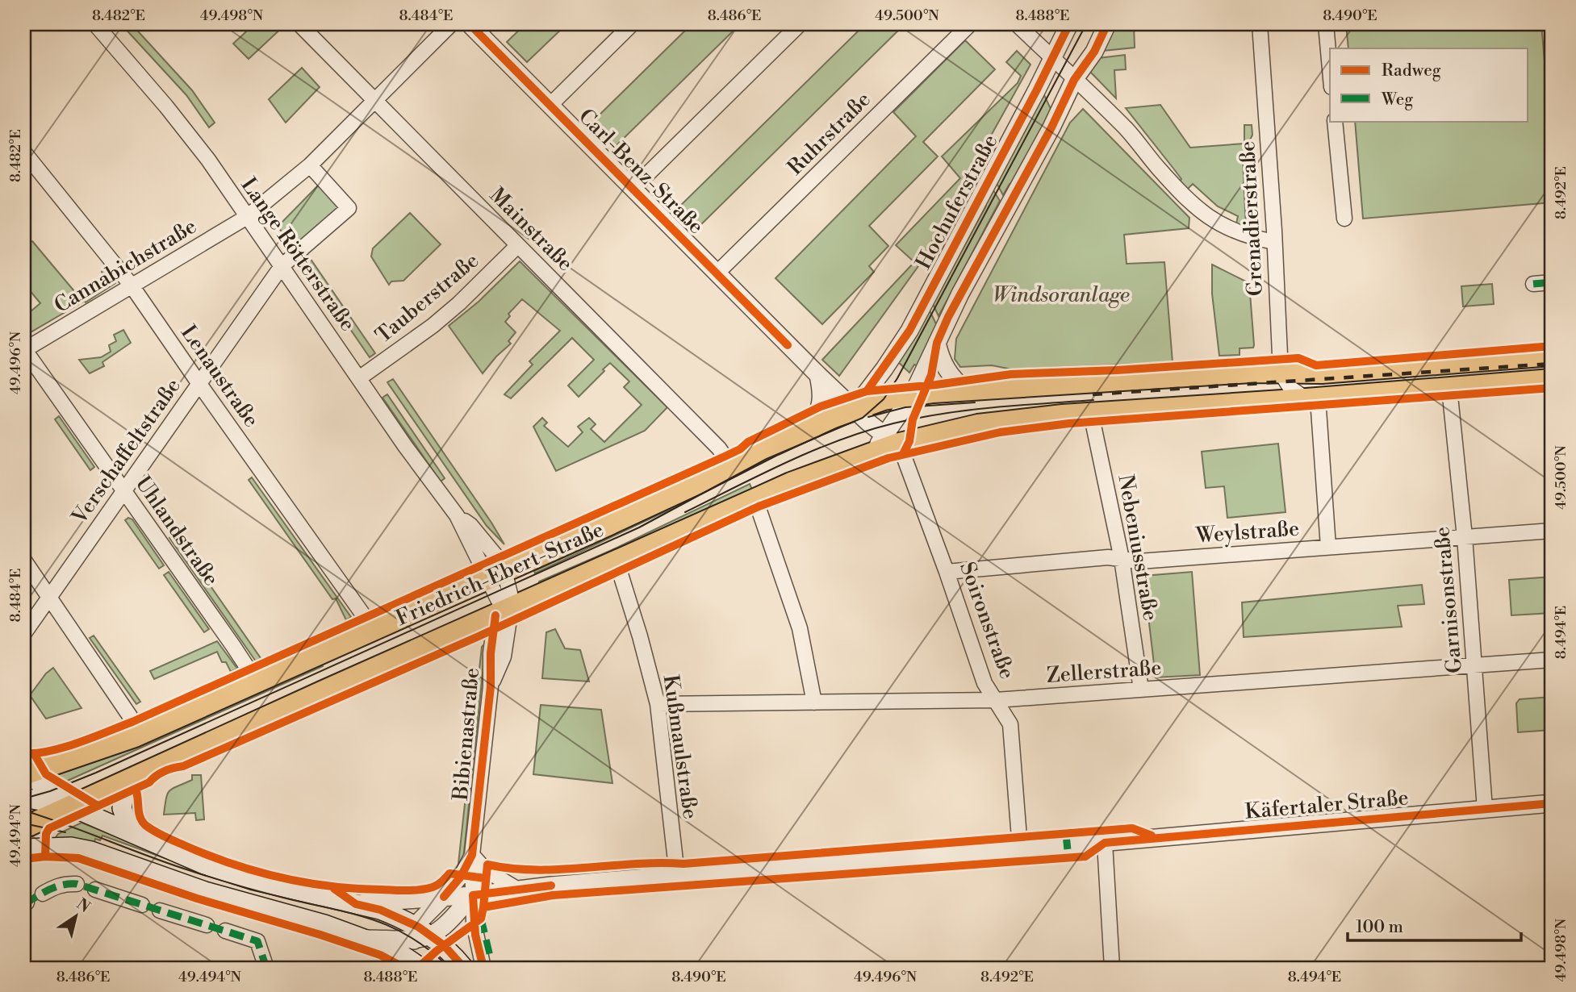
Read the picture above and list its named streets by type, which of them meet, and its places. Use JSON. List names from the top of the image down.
{
  "streets": {
    "main road": ["Friedrich-Ebert-Straße", "Käfertaler Straße"],
    "street": [
      "Ruhrstraße",
      "Carl-Benz-Straße",
      "Hochuferstraße",
      "Grenadierstraße",
      "Mainstraße",
      "Lange Rötterstraße",
      "Cannabichstraße",
      "Tauberstraße",
      "Lenaustraße",
      "Verschaffeltstraße",
      "Uhlandstraße",
      "Weylstraße",
      "Nebeniusstraße",
      "Garnisonstraße",
      "Soironstraße",
      "Zellerstraße",
      "Bibienastraße",
      "Kußmaulstraße"
    ]
  },
  "crossings": [
    ["Ruhrstraße", "Carl-Benz-Straße"],
    ["Carl-Benz-Straße", "Hochuferstraße"],
    ["Carl-Benz-Straße", "Friedrich-Ebert-Straße"],
    ["Carl-Benz-Straße", "Soironstraße"],
    ["Hochuferstraße", "Friedrich-Ebert-Straße"],
    ["Grenadierstraße", "Friedrich-Ebert-Straße"],
    ["Mainstraße", "Cannabichstraße"],
    ["Mainstraße", "Tauberstraße"],
    ["Mainstraße", "Friedrich-Ebert-Straße"],
    ["Lange Rötterstraße", "Cannabichstraße"],
    ["Lange Rötterstraße", "Tauberstraße"],
    ["Lange Rötterstraße", "Verschaffeltstraße"],
    ["Lange Rötterstraße", "Friedrich-Ebert-Straße"],
    ["Lange Rötterstraße", "Bibienastraße"],
    ["Cannabichstraße", "Lenaustraße"],
    ["Cannabichstraße", "Verschaffeltstraße"],
    ["Cannabichstraße", "Uhlandstraße"],
    ["Lenaustraße", "Verschaffeltstraße"],
    ["Lenaustraße", "Friedrich-Ebert-Straße"],
    ["Verschaffeltstraße", "Uhlandstraße"],
    ["Uhlandstraße", "Friedrich-Ebert-Straße"],
    ["Weylstraße", "Nebeniusstraße"],
    ["Weylstraße", "Garnisonstraße"],
    ["Weylstraße", "Soironstraße"],
    ["Nebeniusstraße", "Friedrich-Ebert-Straße"],
    ["Nebeniusstraße", "Zellerstraße"],
    ["Friedrich-Ebert-Straße", "Garnisonstraße"],
    ["Friedrich-Ebert-Straße", "Soironstraße"],
    ["Friedrich-Ebert-Straße", "Bibienastraße"],
    ["Friedrich-Ebert-Straße", "Kußmaulstraße"],
    ["Friedrich-Ebert-Straße", "Käfertaler Straße"],
    ["Garnisonstraße", "Zellerstraße"],
    ["Garnisonstraße", "Käfertaler Straße"],
    ["Soironstraße", "Zellerstraße"],
    ["Soironstraße", "Käfertaler Straße"],
    ["Zellerstraße", "Kußmaulstraße"],
    ["Bibienastraße", "Käfertaler Straße"],
    ["Kußmaulstraße", "Käfertaler Straße"]
  ],
  "parks": ["Windsoranlage"],
  "legend": ["Radweg", "Weg"],
  "scale_bar": "100 m",
  "north": "top right",
  "coordinates": [
    "8.482°E",
    "49.498°N",
    "8.484°E",
    "8.486°E",
    "49.500°N",
    "8.488°E",
    "8.490°E",
    "8.492°E",
    "49.496°N",
    "8.494°E",
    "49.494°N"
  ]
}
